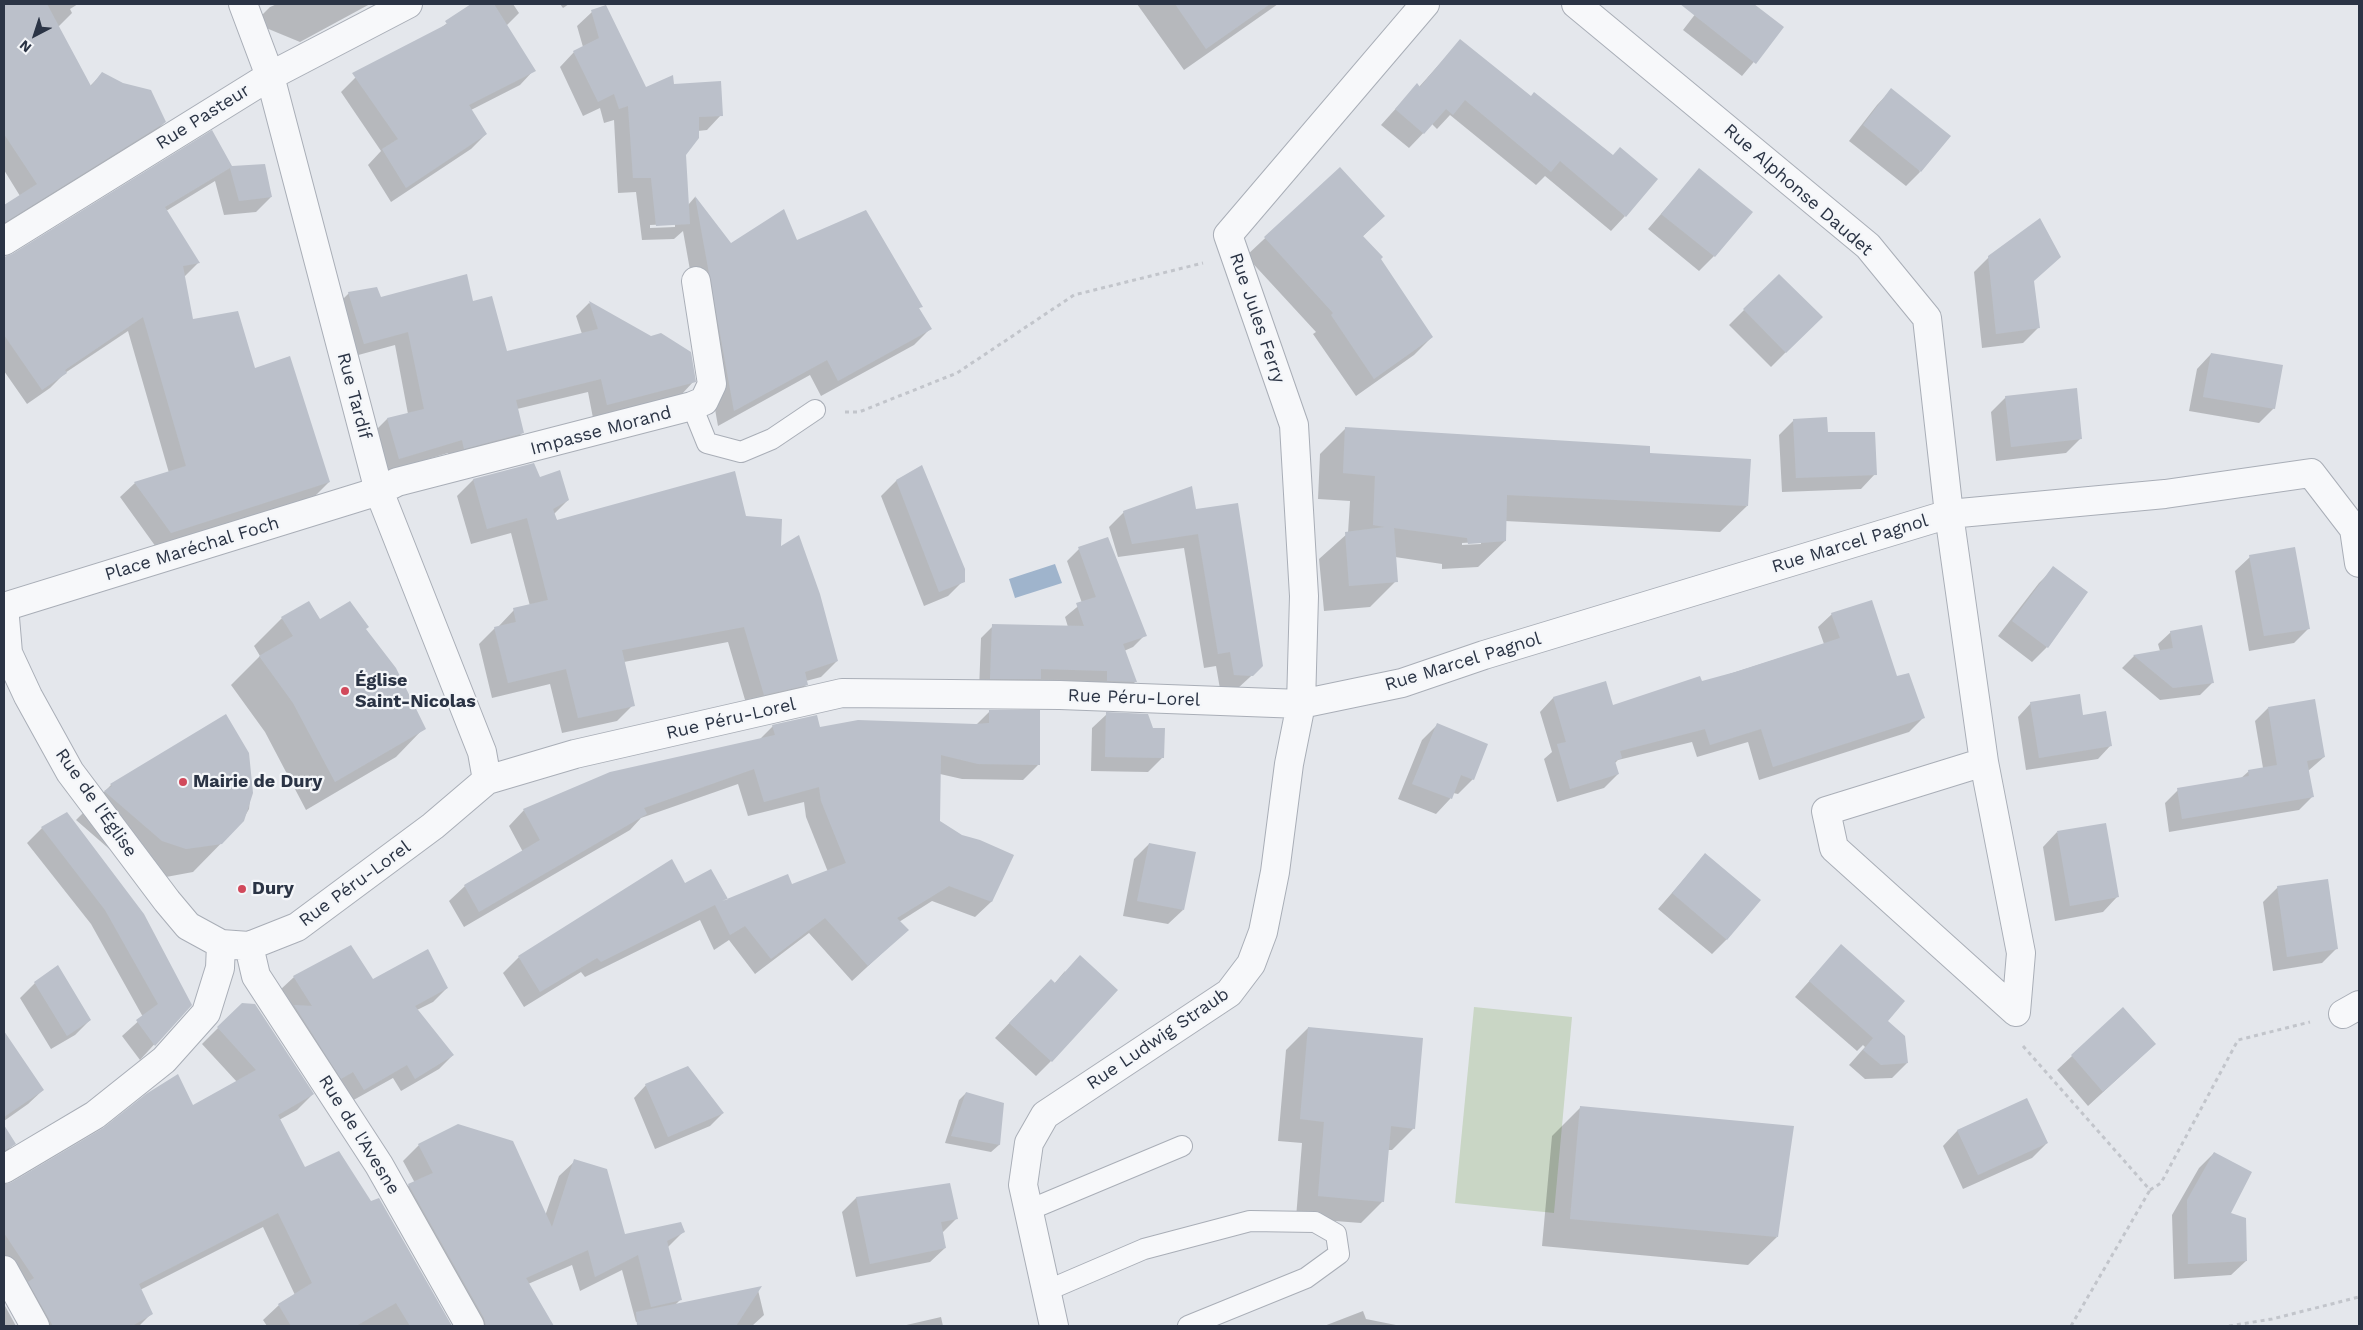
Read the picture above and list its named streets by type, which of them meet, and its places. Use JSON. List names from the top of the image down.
{
  "streets": {
    "street": [
      "Rue Pasteur",
      "Rue Alphonse Daudet",
      "Rue Jules Ferry",
      "Rue Tardif",
      "Impasse Morand",
      "Rue Marcel Pagnol",
      "Place Maréchal Foch",
      "Rue Péru-Lorel",
      "Rue de l'Église",
      "Rue Ludwig Straub",
      "Rue de l'Avesne"
    ]
  },
  "crossings": [
    ["Rue Pasteur", "Rue Tardif"],
    ["Rue Alphonse Daudet", "Rue Marcel Pagnol"],
    ["Rue Jules Ferry", "Rue Marcel Pagnol"],
    ["Rue Jules Ferry", "Rue Péru-Lorel"],
    ["Rue Jules Ferry", "Rue Ludwig Straub"],
    ["Rue Tardif", "Impasse Morand"],
    ["Rue Tardif", "Place Maréchal Foch"],
    ["Rue Tardif", "Rue Péru-Lorel"],
    ["Impasse Morand", "Place Maréchal Foch"],
    ["Rue Marcel Pagnol", "Rue Péru-Lorel"],
    ["Rue Marcel Pagnol", "Rue Ludwig Straub"],
    ["Place Maréchal Foch", "Rue de l'Église"],
    ["Rue Péru-Lorel", "Rue de l'Église"],
    ["Rue Péru-Lorel", "Rue Ludwig Straub"],
    ["Rue Péru-Lorel", "Rue de l'Avesne"]
  ],
  "places": ["Église Saint-Nicolas", "Mairie de Dury", "Dury"],
  "north": "bottom left"
}
